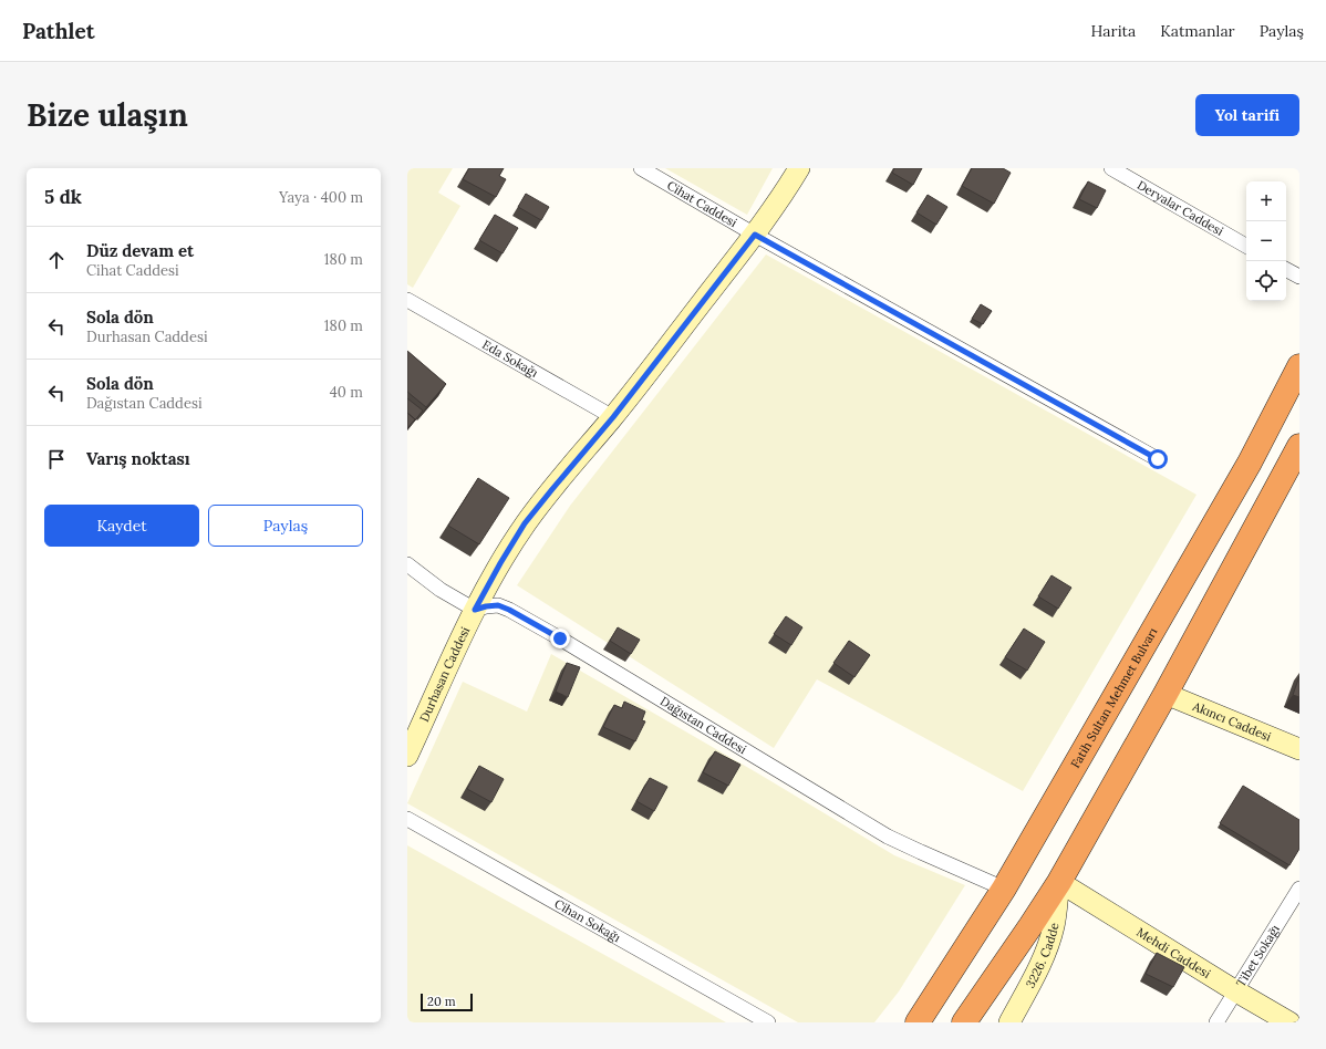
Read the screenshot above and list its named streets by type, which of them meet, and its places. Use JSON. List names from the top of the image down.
{
  "streets": {
    "highway": ["Fatih Sultan Mehmet Bulvarı"],
    "street": [
      "Cihat Caddesi",
      "Deryalar Caddesi",
      "Eda Sokağı",
      "Durhasan Caddesi",
      "Akıncı Caddesi",
      "Dağıstan Caddesi",
      "Cihan Sokağı",
      "Mehdi Caddesi",
      "3226. Cadde",
      "Tibet Sokağı"
    ]
  },
  "crossings": [
    ["Cihat Caddesi", "Durhasan Caddesi"],
    ["Eda Sokağı", "Durhasan Caddesi"],
    ["Durhasan Caddesi", "Dağıstan Caddesi"],
    ["Fatih Sultan Mehmet Bulvarı", "Dağıstan Caddesi"],
    ["Mehdi Caddesi", "3226. Cadde"],
    ["Mehdi Caddesi", "Tibet Sokağı"]
  ],
  "scale_bar": "20 m",
  "page": {
    "header": "Pathlet",
    "nav": ["Harita", "Katmanlar", "Paylaş"],
    "buttons": [
      "Yol tarifi",
      ["Kaydet", "Paylaş"]
    ],
    "title": "Bize ulaşın",
    "heading": ["5 dk", "Yaya · 400 m"],
    "map_buttons": ["+", "−"],
    "list": [
      ["Düz devam et", "Cihat Caddesi", "180 m"],
      ["Sola dön", "Durhasan Caddesi", "180 m"],
      ["Sola dön", "Dağıstan Caddesi", "40 m"],
      "Varış noktası"
    ],
    "scale": "20 m"
  }
}
